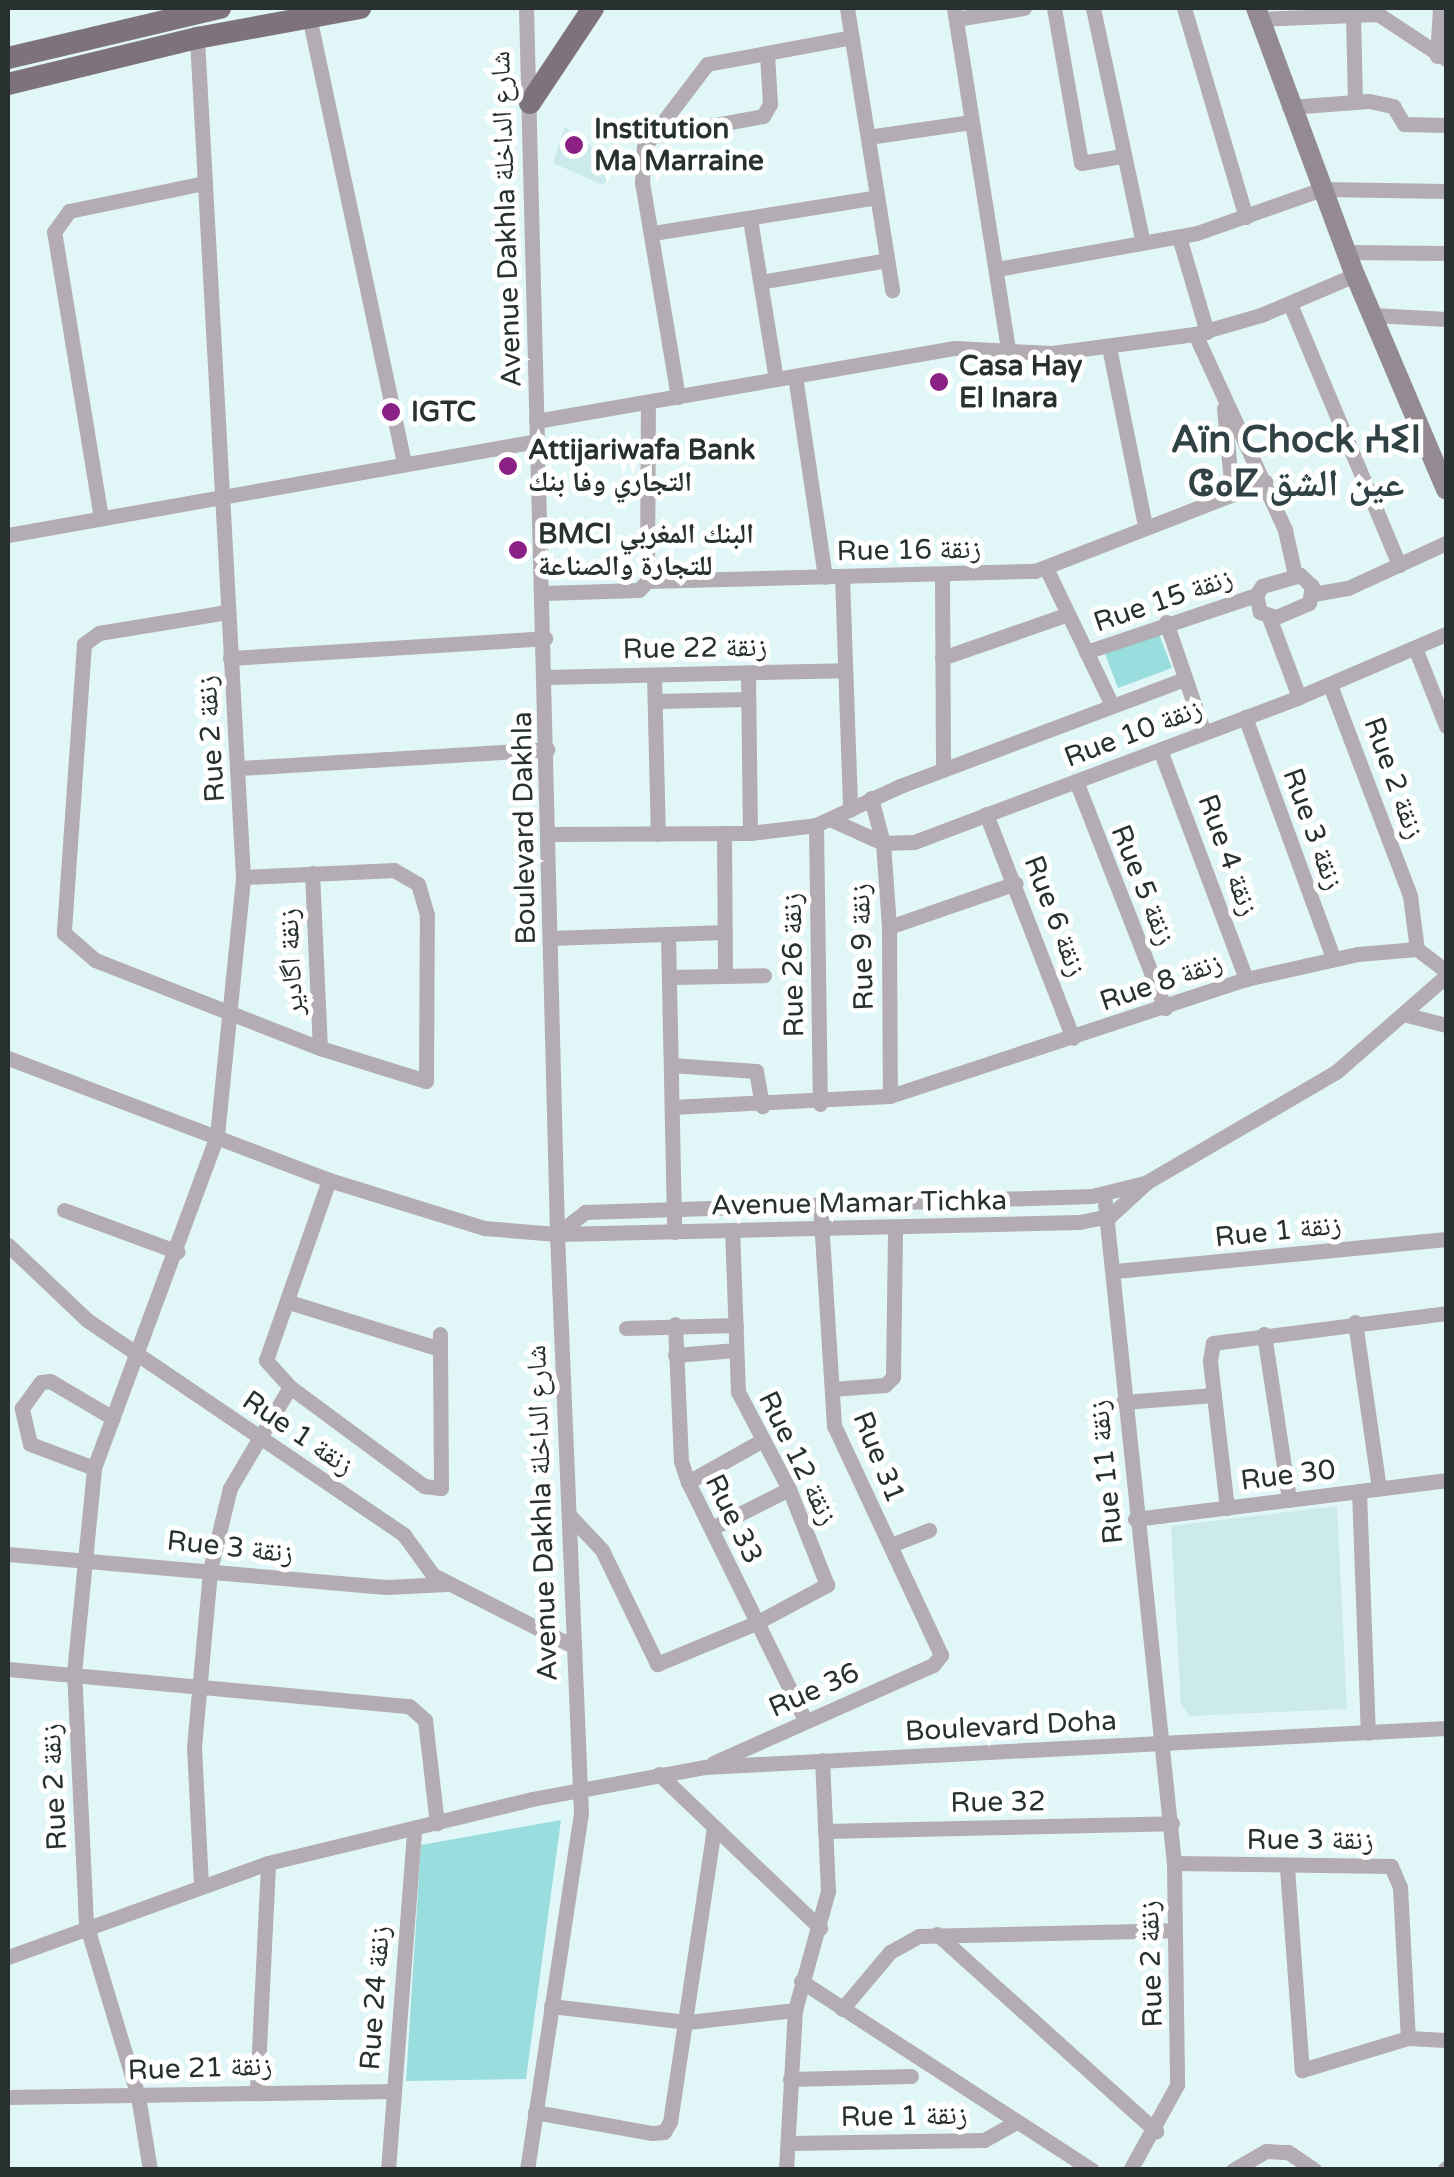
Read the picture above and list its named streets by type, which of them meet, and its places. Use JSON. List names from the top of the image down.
{
  "streets": {
    "street": [
      "Avenue Dakhla شارع الداخلة",
      "Rue 16 زنقة",
      "Rue 15 زنقة",
      "Rue 22 زنقة",
      "Rue 10 زنقة",
      "Rue 2 زنقة",
      "Boulevard Dakhla",
      "Rue 3 زنقة",
      "Rue 4 زنقة",
      "Rue 5 زنقة",
      "Rue 6 زنقة",
      "Rue 9 زنقة",
      "زنقة اگادير",
      "Rue 26 زنقة",
      "Rue 8 زنقة",
      "Avenue Mamar Tichka",
      "Rue 1 زنقة",
      "Rue 31",
      "Rue 12 زنقة",
      "Rue 11 زنقة",
      "Rue 30",
      "Rue 33",
      "Rue 36",
      "Boulevard Doha",
      "Rue 32",
      "Rue 24 زنقة",
      "Rue 21 زنقة"
    ]
  },
  "crossings": [
    ["Avenue Dakhla شارع الداخلة", "Boulevard Dakhla"],
    ["Avenue Dakhla شارع الداخلة", "Avenue Mamar Tichka"],
    ["Avenue Dakhla شارع الداخلة", "Rue 1 زنقة"],
    ["Avenue Dakhla شارع الداخلة", "Boulevard Doha"],
    ["Rue 16 زنقة", "Boulevard Dakhla"],
    ["Rue 22 زنقة", "Boulevard Dakhla"],
    ["Rue 10 زنقة", "Rue 2 زنقة"],
    ["Rue 10 زنقة", "Rue 3 زنقة"],
    ["Rue 10 زنقة", "Rue 4 زنقة"],
    ["Rue 10 زنقة", "Rue 5 زنقة"],
    ["Rue 10 زنقة", "Rue 6 زنقة"],
    ["Rue 10 زنقة", "Rue 9 زنقة"],
    ["Rue 2 زنقة", "Rue 3 زنقة"],
    ["Rue 2 زنقة", "Rue 8 زنقة"],
    ["Rue 2 زنقة", "Avenue Mamar Tichka"],
    ["Rue 2 زنقة", "Rue 1 زنقة"],
    ["Rue 2 زنقة", "Rue 11 زنقة"],
    ["Rue 2 زنقة", "Boulevard Doha"],
    ["Rue 2 زنقة", "Rue 32"],
    ["Rue 2 زنقة", "Rue 21 زنقة"],
    ["Boulevard Dakhla", "Avenue Mamar Tichka"],
    ["Rue 3 زنقة", "Rue 8 زنقة"],
    ["Rue 3 زنقة", "Rue 1 زنقة"],
    ["Rue 4 زنقة", "Rue 8 زنقة"],
    ["Rue 5 زنقة", "Rue 8 زنقة"],
    ["Rue 6 زنقة", "Rue 8 زنقة"],
    ["Rue 9 زنقة", "Rue 8 زنقة"],
    ["Rue 26 زنقة", "Rue 8 زنقة"],
    ["Avenue Mamar Tichka", "Rue 31"],
    ["Avenue Mamar Tichka", "Rue 12 زنقة"],
    ["Avenue Mamar Tichka", "Rue 11 زنقة"],
    ["Rue 1 زنقة", "Rue 11 زنقة"],
    ["Rue 31", "Rue 36"],
    ["Rue 12 زنقة", "Rue 33"],
    ["Rue 11 زنقة", "Rue 30"],
    ["Rue 11 زنقة", "Boulevard Doha"],
    ["Rue 33", "Rue 36"],
    ["Rue 36", "Boulevard Doha"],
    ["Boulevard Doha", "Rue 24 زنقة"],
    ["Rue 24 زنقة", "Rue 21 زنقة"]
  ],
  "districts": ["Aïn Chock ⵄⵉⵏ ⵛⴰⵇ عين الشق"],
  "places": [
    "Institution Ma Marraine",
    "Casa Hay El Inara",
    "IGTC",
    "Attijariwafa Bank التجاري وفا بنك",
    "BMCI البنك المغربي للتجارة والصناعة"
  ]
}
